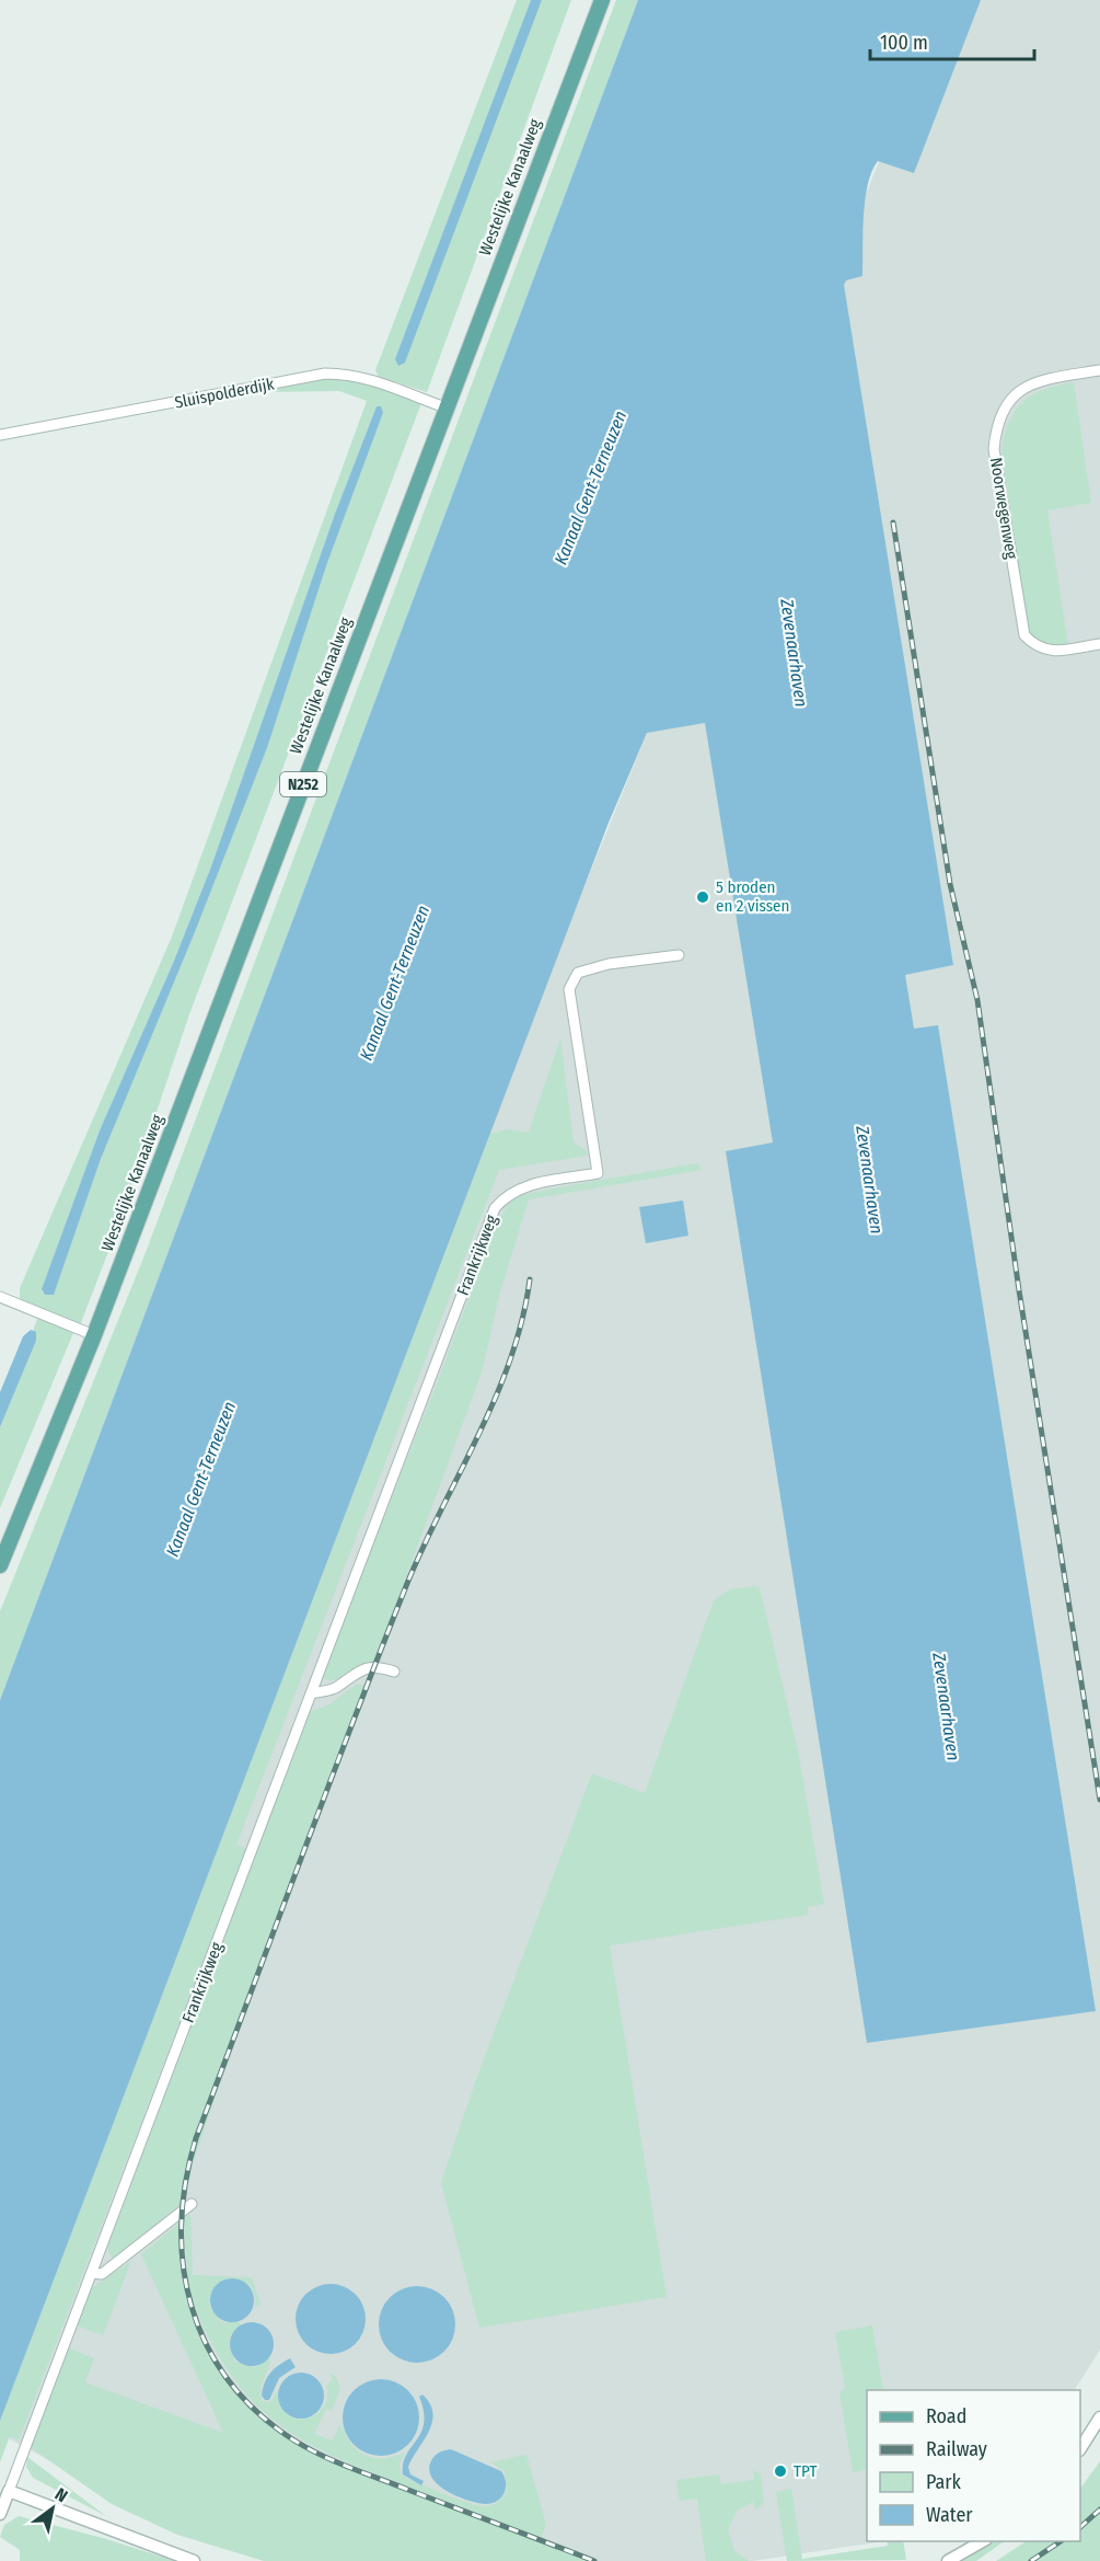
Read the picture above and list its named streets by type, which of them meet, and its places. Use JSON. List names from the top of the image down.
{
  "streets": {
    "main road": ["Westelijke Kanaalweg", "N252"],
    "street": ["Sluispolderdijk", "Noorwegenweg", "Frankrijkweg"]
  },
  "crossings": [
    ["Westelijke Kanaalweg", "Sluispolderdijk"]
  ],
  "water": ["Kanaal Gent-Terneuzen", "Zevenaarhaven"],
  "places": ["5 broden en 2 vissen", "TPT"],
  "legend": [
    "Road",
    "Railway",
    "Park",
    "Water"
  ],
  "scale_bar": "100 m",
  "north": "top right"
}
